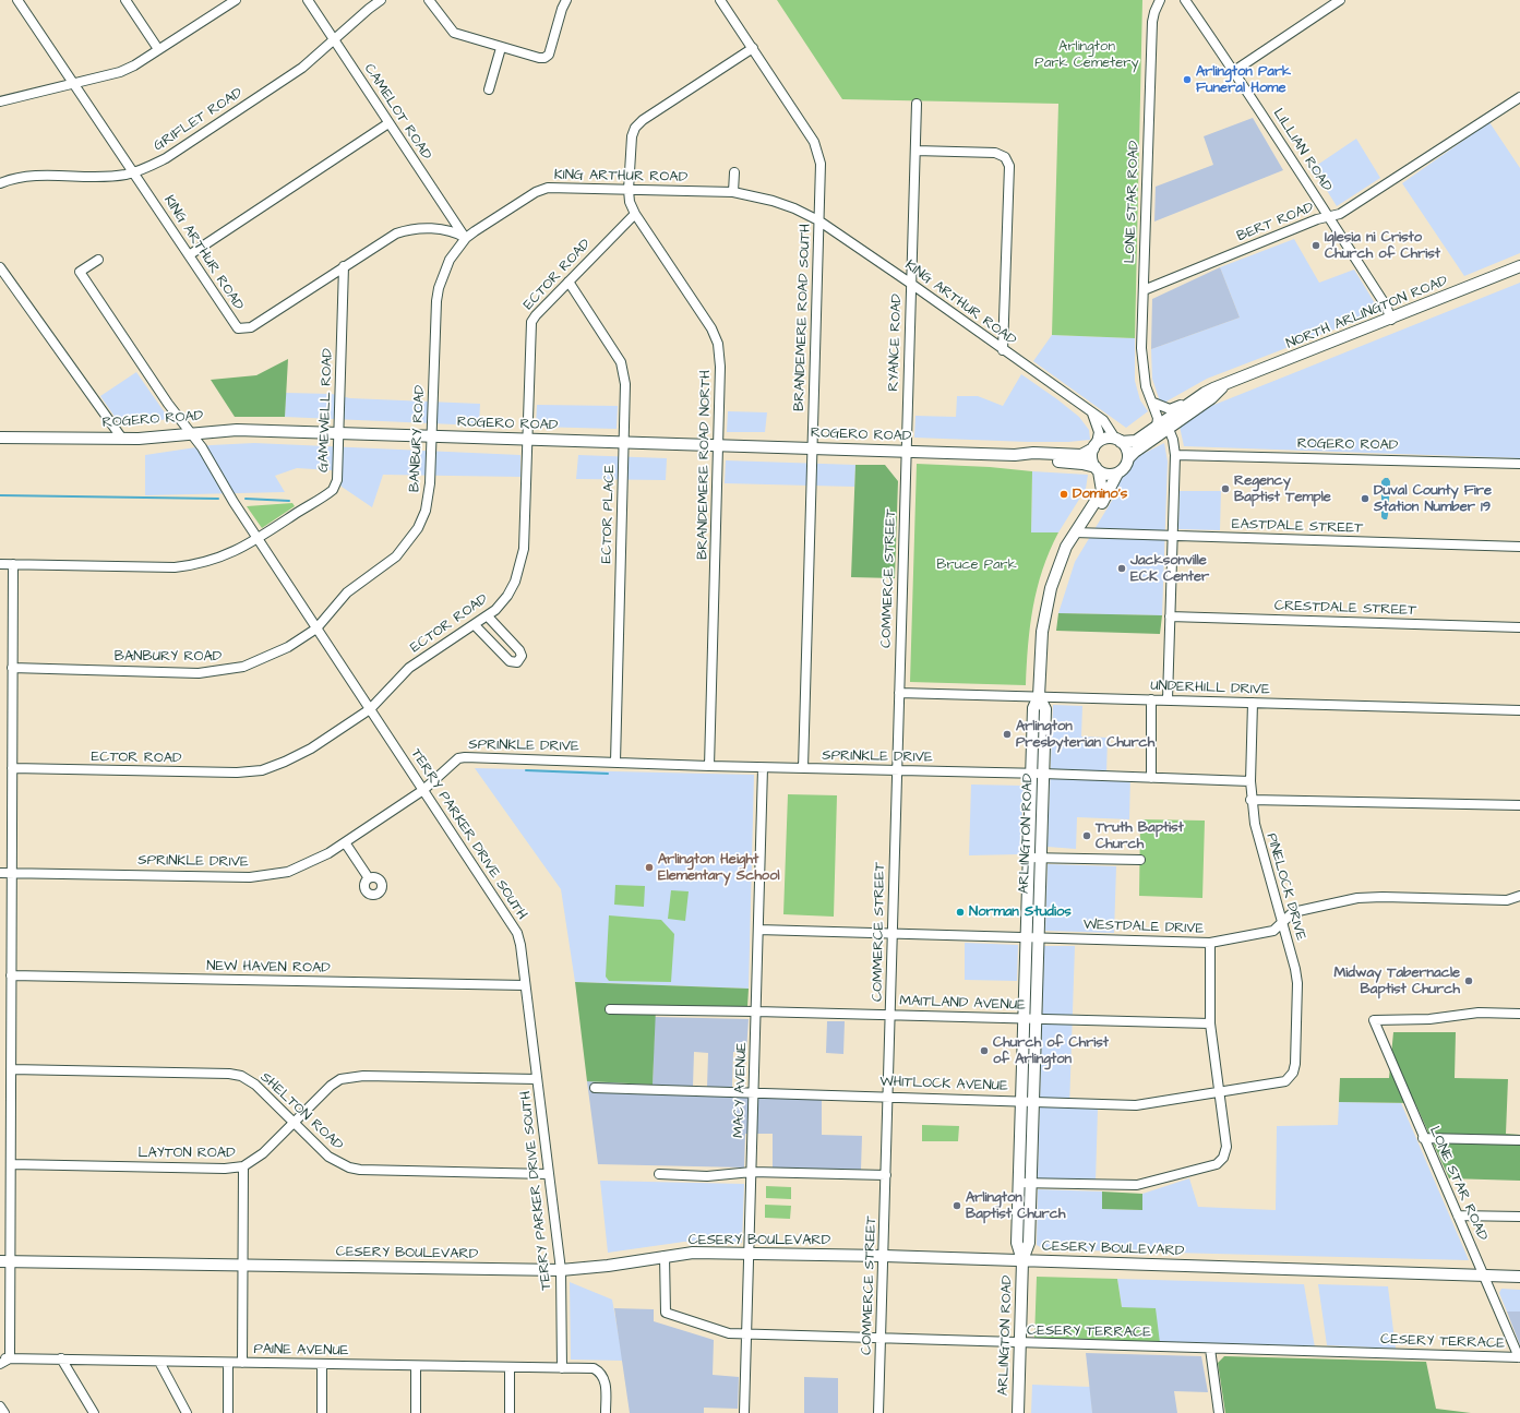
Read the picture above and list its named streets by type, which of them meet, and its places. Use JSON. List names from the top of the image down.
{
  "streets": {
    "main road": [
      "NORTH ARLINGTON ROAD",
      "ROGERO ROAD",
      "ARLINGTON ROAD",
      "CESERY BOULEVARD"
    ],
    "street": [
      "CAMELOT ROAD",
      "GRIFLET ROAD",
      "LILLIAN ROAD",
      "KING ARTHUR ROAD",
      "LONE STAR ROAD",
      "BERT ROAD",
      "ECTOR ROAD",
      "BRANDEMERE ROAD SOUTH",
      "RYANCE ROAD",
      "GAMEWELL ROAD",
      "BANBURY ROAD",
      "BRANDEMERE ROAD NORTH",
      "ECTOR PLACE",
      "EASTDALE STREET",
      "COMMERCE STREET",
      "CRESTDALE STREET",
      "UNDERHILL DRIVE",
      "SPRINKLE DRIVE",
      "TERRY PARKER DRIVE SOUTH",
      "PINELOCK DRIVE",
      "WESTDALE DRIVE",
      "NEW HAVEN ROAD",
      "MAITLAND AVENUE",
      "WHITLOCK AVENUE",
      "MACY AVENUE",
      "SHELTON ROAD",
      "LAYTON ROAD",
      "CESERY TERRACE",
      "PAINE AVENUE"
    ]
  },
  "crossings": [
    ["CAMELOT ROAD", "GRIFLET ROAD"],
    ["CAMELOT ROAD", "KING ARTHUR ROAD"],
    ["CAMELOT ROAD", "BANBURY ROAD"],
    ["GRIFLET ROAD", "KING ARTHUR ROAD"],
    ["LILLIAN ROAD", "BERT ROAD"],
    ["LILLIAN ROAD", "NORTH ARLINGTON ROAD"],
    ["KING ARTHUR ROAD", "NORTH ARLINGTON ROAD"],
    ["KING ARTHUR ROAD", "BRANDEMERE ROAD SOUTH"],
    ["KING ARTHUR ROAD", "RYANCE ROAD"],
    ["KING ARTHUR ROAD", "GAMEWELL ROAD"],
    ["KING ARTHUR ROAD", "ROGERO ROAD"],
    ["KING ARTHUR ROAD", "BANBURY ROAD"],
    ["KING ARTHUR ROAD", "BRANDEMERE ROAD NORTH"],
    ["KING ARTHUR ROAD", "ARLINGTON ROAD"],
    ["LONE STAR ROAD", "BERT ROAD"],
    ["LONE STAR ROAD", "NORTH ARLINGTON ROAD"],
    ["LONE STAR ROAD", "CESERY BOULEVARD"],
    ["LONE STAR ROAD", "CESERY TERRACE"],
    ["ECTOR ROAD", "ROGERO ROAD"],
    ["ECTOR ROAD", "BRANDEMERE ROAD NORTH"],
    ["ECTOR ROAD", "ECTOR PLACE"],
    ["ECTOR ROAD", "TERRY PARKER DRIVE SOUTH"],
    ["NORTH ARLINGTON ROAD", "ROGERO ROAD"],
    ["NORTH ARLINGTON ROAD", "ARLINGTON ROAD"],
    ["BRANDEMERE ROAD SOUTH", "ROGERO ROAD"],
    ["BRANDEMERE ROAD SOUTH", "BRANDEMERE ROAD NORTH"],
    ["BRANDEMERE ROAD SOUTH", "SPRINKLE DRIVE"],
    ["RYANCE ROAD", "ROGERO ROAD"],
    ["RYANCE ROAD", "COMMERCE STREET"],
    ["GAMEWELL ROAD", "ROGERO ROAD"],
    ["GAMEWELL ROAD", "TERRY PARKER DRIVE SOUTH"],
    ["ROGERO ROAD", "BANBURY ROAD"],
    ["ROGERO ROAD", "BRANDEMERE ROAD NORTH"],
    ["ROGERO ROAD", "ECTOR PLACE"],
    ["ROGERO ROAD", "COMMERCE STREET"],
    ["ROGERO ROAD", "ARLINGTON ROAD"],
    ["ROGERO ROAD", "TERRY PARKER DRIVE SOUTH"],
    ["BANBURY ROAD", "TERRY PARKER DRIVE SOUTH"],
    ["BRANDEMERE ROAD NORTH", "SPRINKLE DRIVE"],
    ["ECTOR PLACE", "SPRINKLE DRIVE"],
    ["EASTDALE STREET", "ARLINGTON ROAD"],
    ["COMMERCE STREET", "UNDERHILL DRIVE"],
    ["COMMERCE STREET", "SPRINKLE DRIVE"],
    ["COMMERCE STREET", "WESTDALE DRIVE"],
    ["COMMERCE STREET", "MAITLAND AVENUE"],
    ["COMMERCE STREET", "WHITLOCK AVENUE"],
    ["COMMERCE STREET", "CESERY BOULEVARD"],
    ["COMMERCE STREET", "CESERY TERRACE"],
    ["UNDERHILL DRIVE", "ARLINGTON ROAD"],
    ["UNDERHILL DRIVE", "PINELOCK DRIVE"],
    ["SPRINKLE DRIVE", "ARLINGTON ROAD"],
    ["SPRINKLE DRIVE", "TERRY PARKER DRIVE SOUTH"],
    ["SPRINKLE DRIVE", "PINELOCK DRIVE"],
    ["SPRINKLE DRIVE", "MACY AVENUE"],
    ["ARLINGTON ROAD", "WESTDALE DRIVE"],
    ["ARLINGTON ROAD", "MAITLAND AVENUE"],
    ["ARLINGTON ROAD", "WHITLOCK AVENUE"],
    ["ARLINGTON ROAD", "CESERY BOULEVARD"],
    ["ARLINGTON ROAD", "CESERY TERRACE"],
    ["TERRY PARKER DRIVE SOUTH", "NEW HAVEN ROAD"],
    ["TERRY PARKER DRIVE SOUTH", "SHELTON ROAD"],
    ["TERRY PARKER DRIVE SOUTH", "LAYTON ROAD"],
    ["TERRY PARKER DRIVE SOUTH", "CESERY BOULEVARD"],
    ["TERRY PARKER DRIVE SOUTH", "PAINE AVENUE"],
    ["PINELOCK DRIVE", "WESTDALE DRIVE"],
    ["PINELOCK DRIVE", "WHITLOCK AVENUE"],
    ["WESTDALE DRIVE", "MACY AVENUE"],
    ["MAITLAND AVENUE", "MACY AVENUE"],
    ["WHITLOCK AVENUE", "MACY AVENUE"],
    ["MACY AVENUE", "CESERY BOULEVARD"],
    ["MACY AVENUE", "CESERY TERRACE"],
    ["SHELTON ROAD", "LAYTON ROAD"],
    ["CESERY BOULEVARD", "CESERY TERRACE"]
  ],
  "parks": ["Arlington Park Cemetery", "Bruce Park"],
  "places": [
    "Arlington Park Funeral Home",
    "Iglesia ni Cristo Church of Christ",
    "Regency Baptist Temple",
    "Domino's",
    "Duval County Fire Station Number 19",
    "Jacksonville ECK Center",
    "Arlington Presbyterian Church",
    "Truth Baptist Church",
    "Arlington Height Elementary School",
    "Norman Studios",
    "Midway Tabernacle Baptist Church",
    "Church of Christ of Arlington",
    "Arlington Baptist Church"
  ]
}
